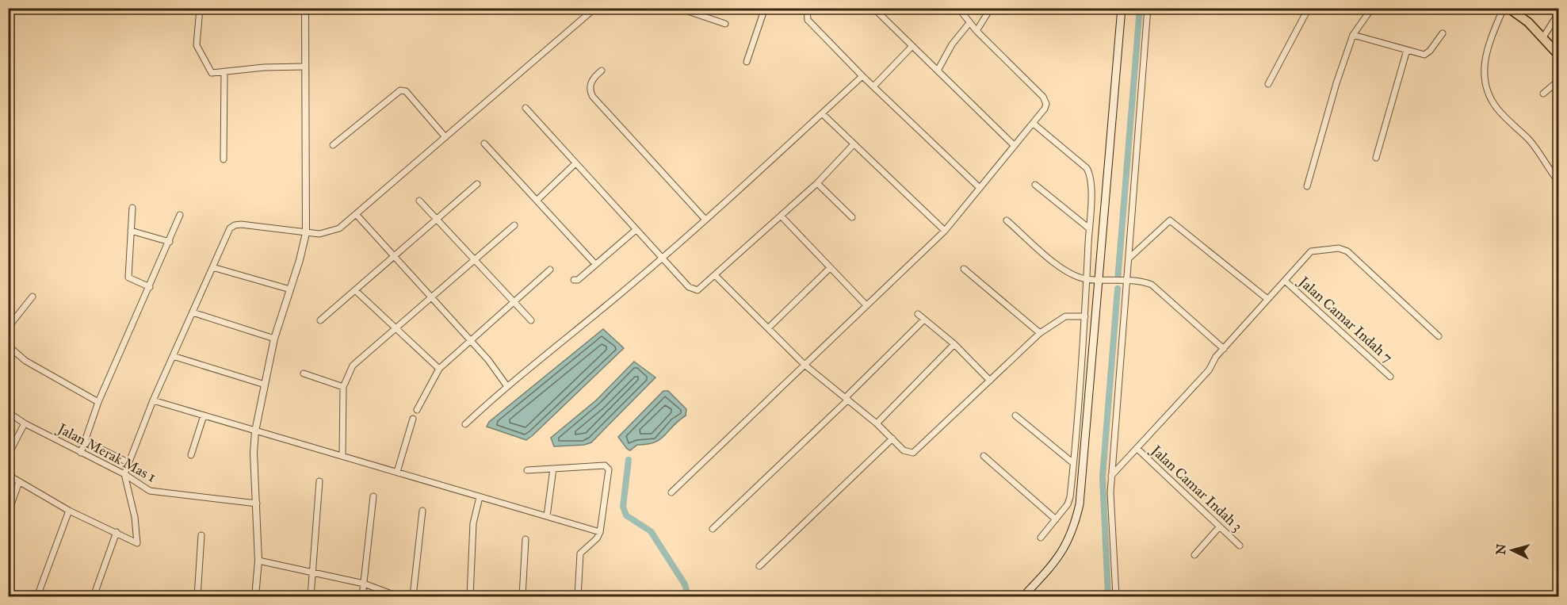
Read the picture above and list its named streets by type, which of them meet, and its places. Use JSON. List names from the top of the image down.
{
  "streets": {
    "street": ["Jalan Camar Indah 7", "Jalan Merak Mas 1", "Jalan Camar Indah 3"]
  },
  "north": "left"
}
